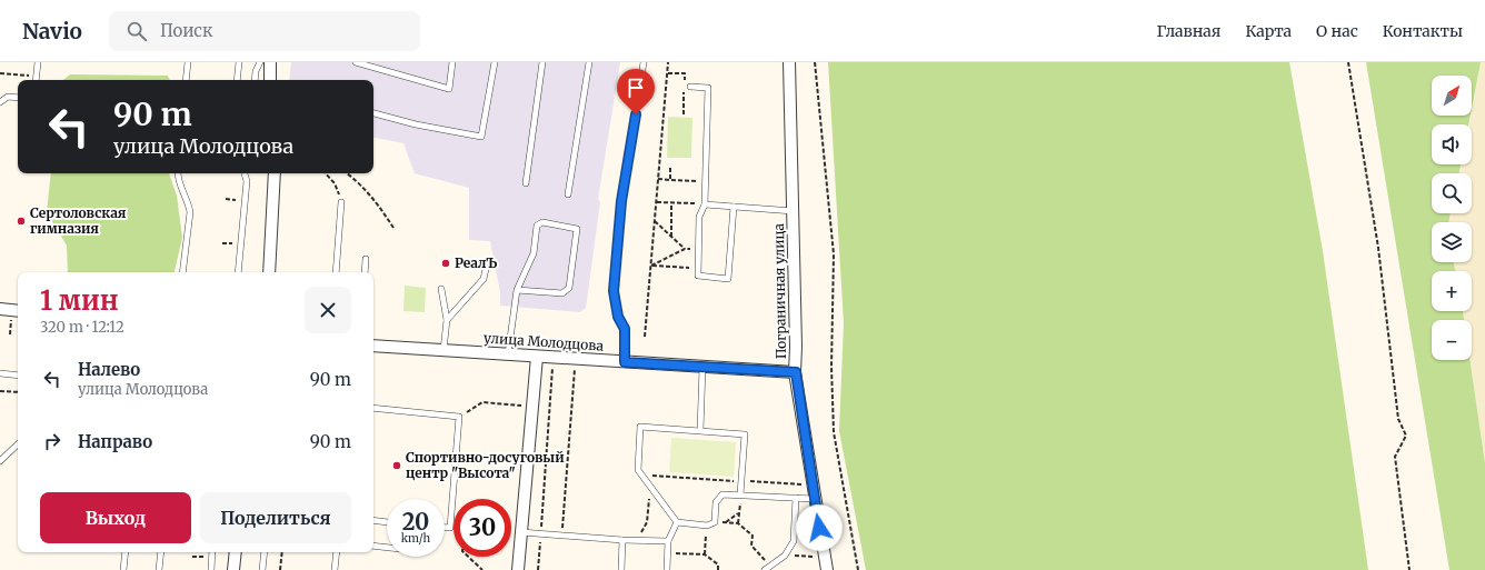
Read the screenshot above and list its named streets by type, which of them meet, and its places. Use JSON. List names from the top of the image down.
{
  "streets": {
    "street": ["Пограничная улица", "улица Молодцова"]
  },
  "crossings": [
    ["Пограничная улица", "улица Молодцова"]
  ],
  "places": ["Сертоловская гимназия", "РеалЪ", "Спортивно-досуговый центр \"Высота\""],
  "north": "top right",
  "page": {
    "header": "Navio",
    "search": "Поиск",
    "nav": [
      "Главная",
      "Карта",
      "О нас",
      "Контакты"
    ],
    "map_buttons": ["+", "−"],
    "turn": ["90 m", "улица Молодцова"],
    "heading": ["1 мин", "320 m · 12:12"],
    "list": [
      {
        "name": "Налево",
        "note": "улица Молодцова",
        "value": "90 m"
      },
      {
        "name": "Направо",
        "value": "90 m"
      }
    ],
    "buttons": ["Выход", "Поделиться"],
    "speed": "20 km/h",
    "limit": "30"
  }
}
